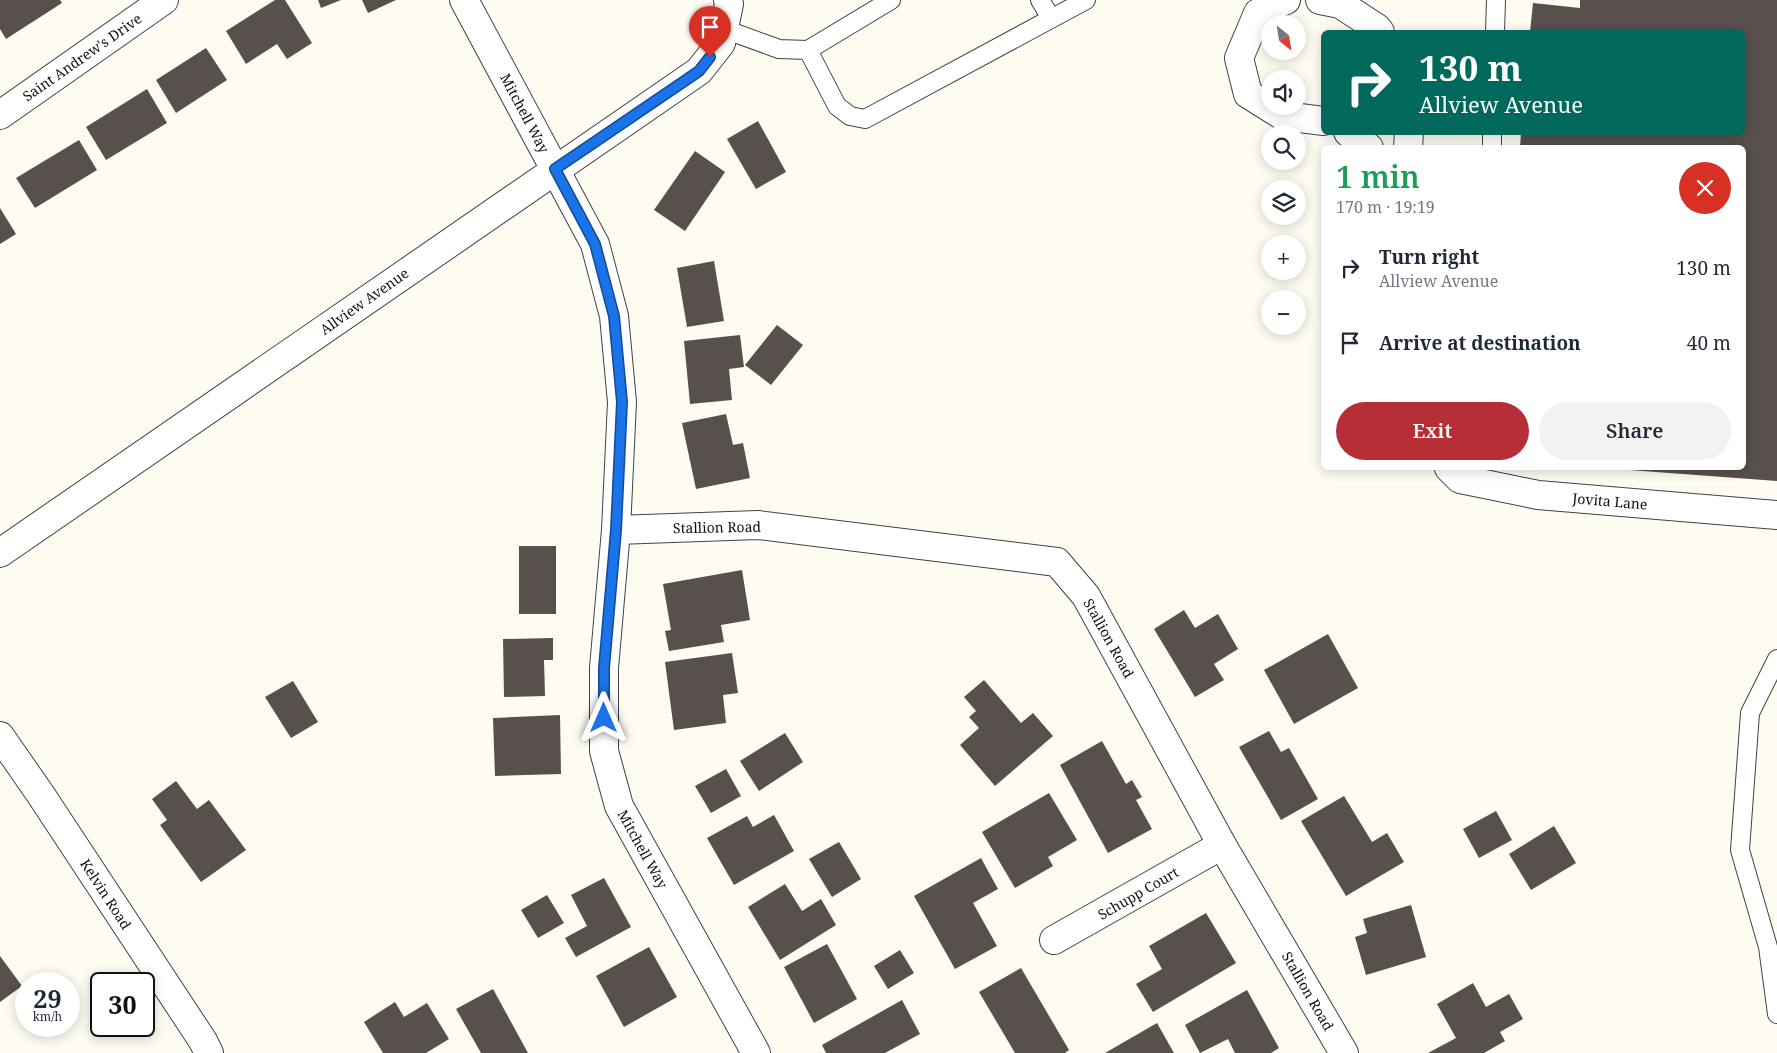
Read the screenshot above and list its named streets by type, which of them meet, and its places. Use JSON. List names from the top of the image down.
{
  "streets": {
    "street": [
      "Saint Andrew's Drive",
      "Mitchell Way",
      "Allview Avenue",
      "Jovita Lane",
      "Stallion Road",
      "Schupp Court",
      "Kelvin Road"
    ]
  },
  "crossings": [
    ["Mitchell Way", "Allview Avenue"],
    ["Mitchell Way", "Stallion Road"],
    ["Stallion Road", "Schupp Court"]
  ],
  "north": "bottom right",
  "page": {
    "map_buttons": ["+", "−"],
    "turn": ["130 m", "Allview Avenue"],
    "heading": ["1 min", "170 m · 19:19"],
    "list": [
      {
        "name": "Turn right",
        "note": "Allview Avenue",
        "value": "130 m"
      },
      {
        "name": "Arrive at destination",
        "value": "40 m"
      }
    ],
    "buttons": ["Exit", "Share"],
    "speed": "29 km/h",
    "limit": "30"
  }
}
